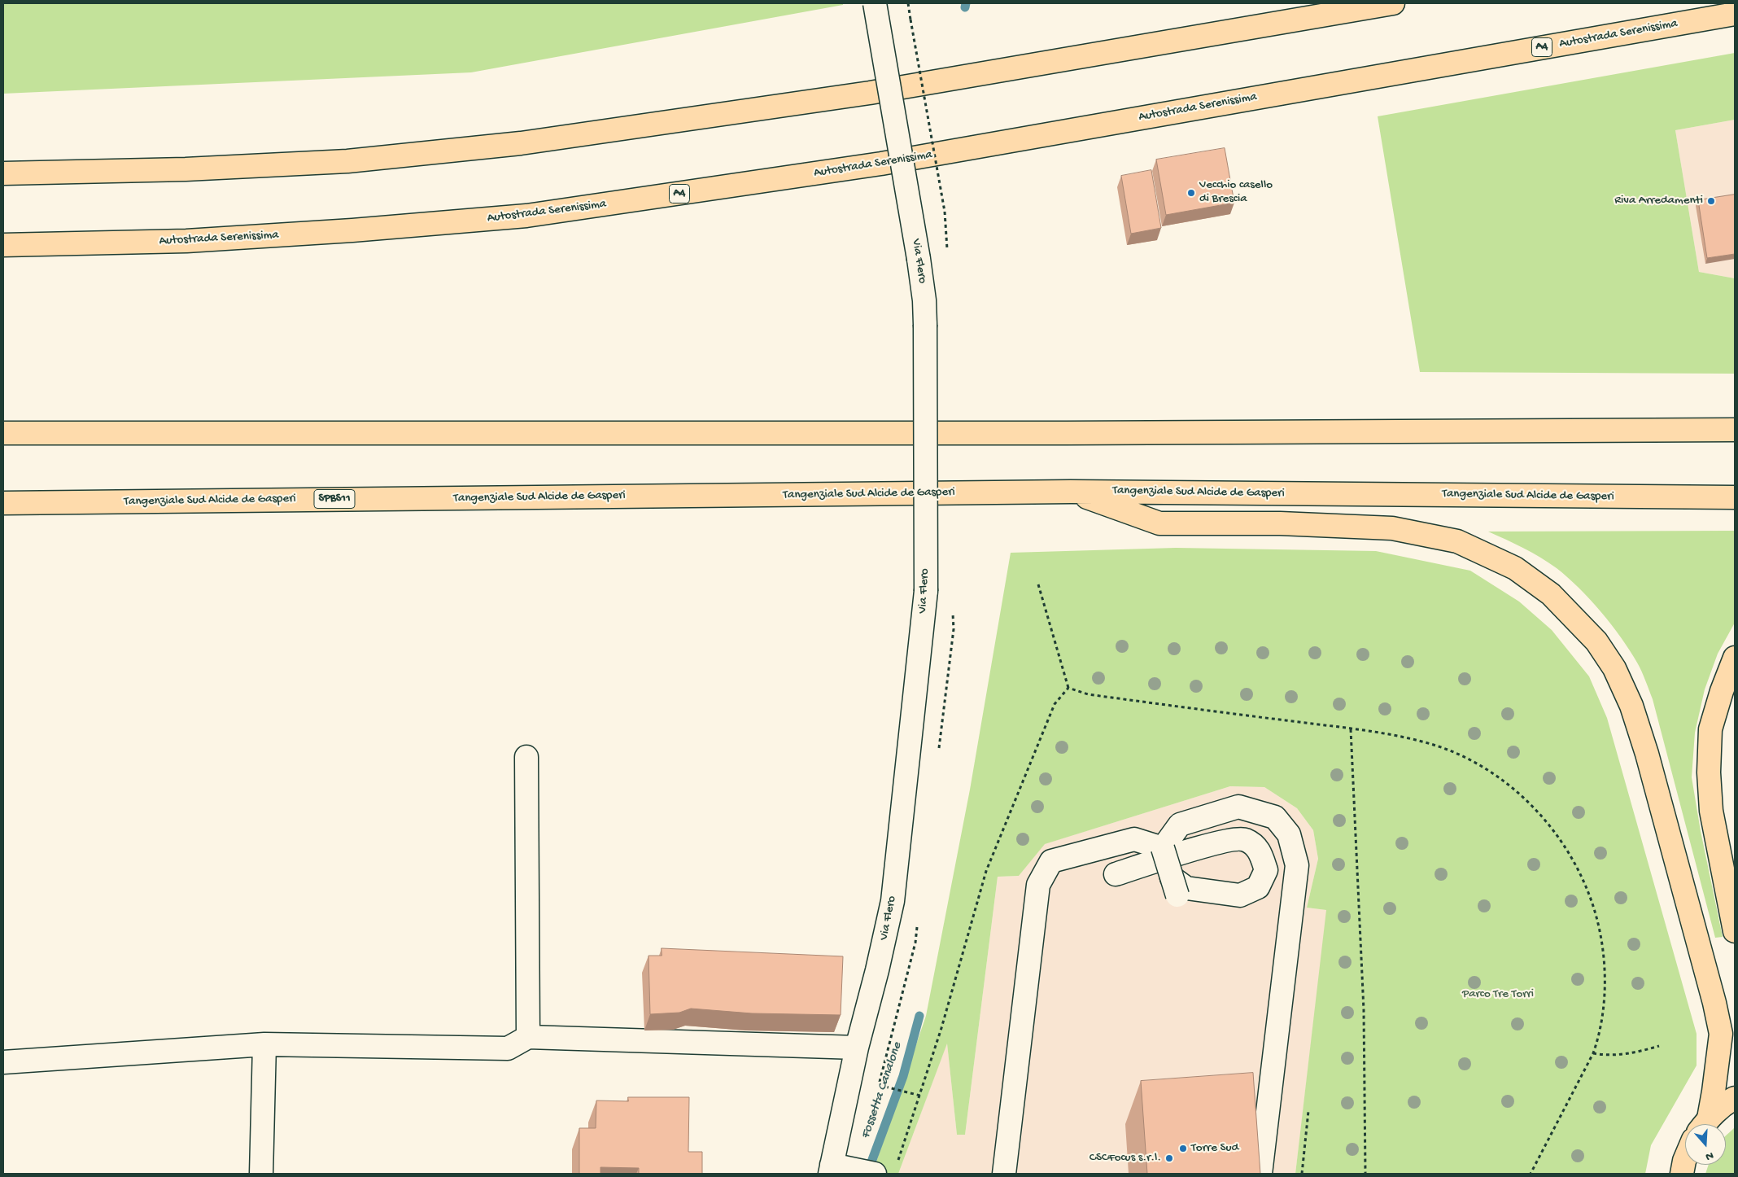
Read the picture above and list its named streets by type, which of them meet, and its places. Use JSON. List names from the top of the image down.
{
  "streets": {
    "main road": [
      "Autostrada Serenissima",
      "A4",
      "Tangenziale Sud Alcide de Gasperi",
      "SPBS11"
    ],
    "street": ["Via Flero"]
  },
  "water": ["Fossetta Canalone"],
  "parks": ["Parco Tre Torri"],
  "places": [
    "Vecchio casello di Brescia",
    "Riva Arredamenti",
    "Torre Sud",
    "CSCFocus s.r.l."
  ],
  "north": "bottom"
}
